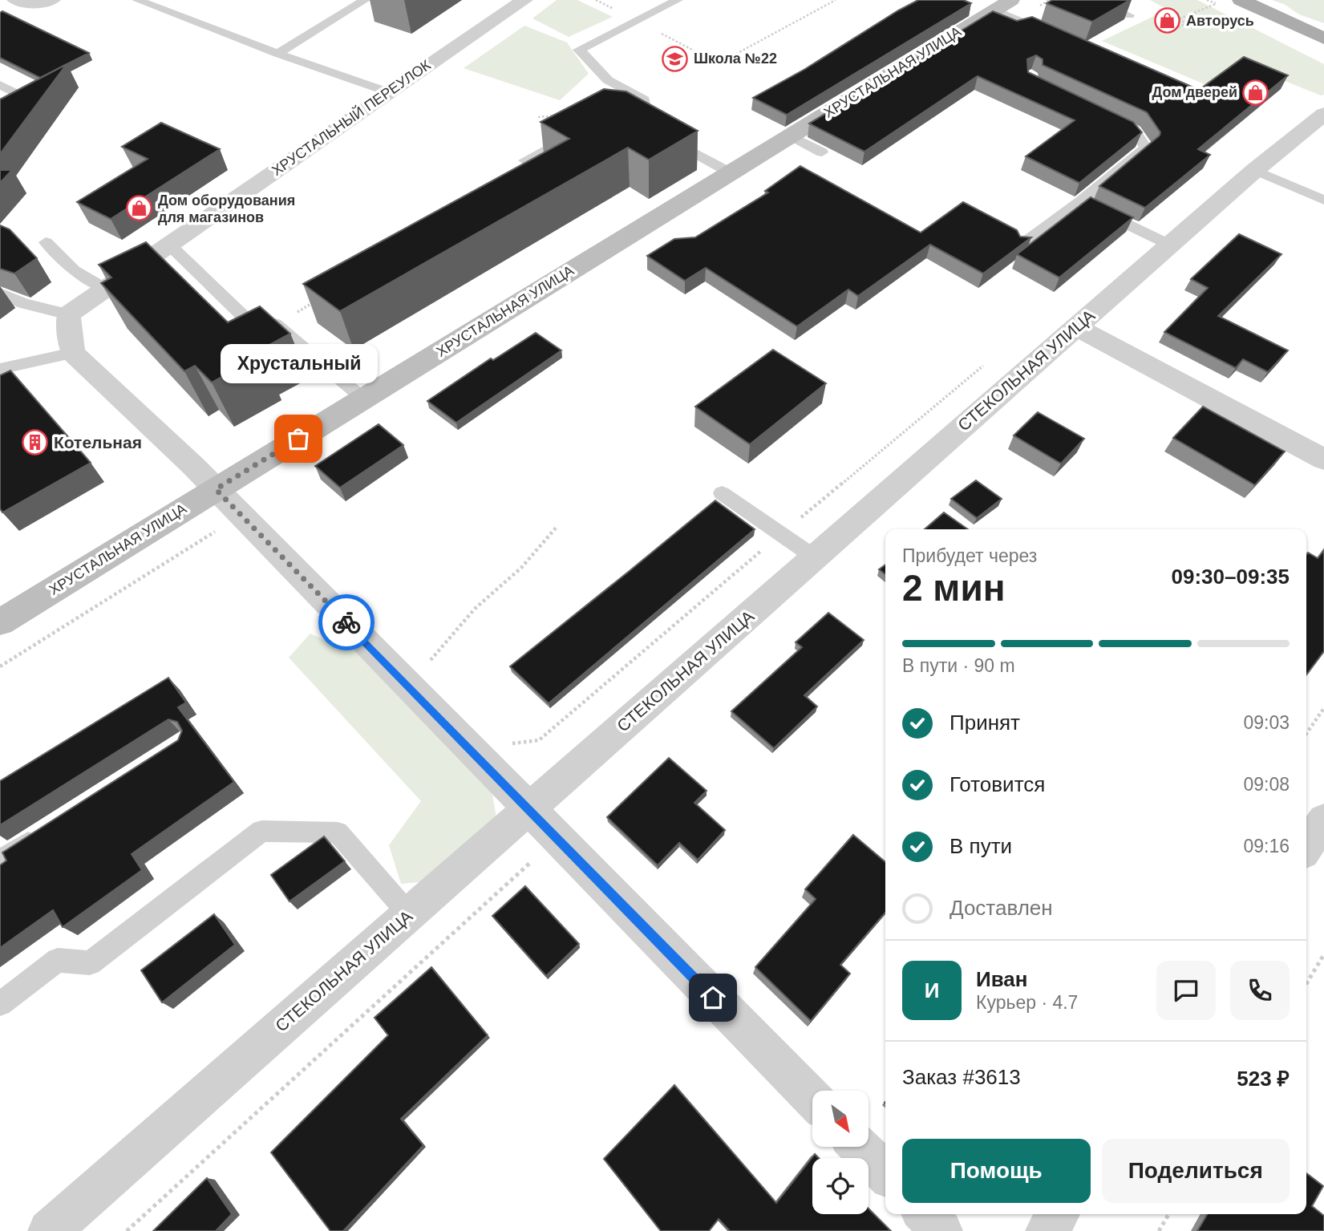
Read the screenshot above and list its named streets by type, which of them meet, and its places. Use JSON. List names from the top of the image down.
{
  "streets": {
    "street": ["ХРУСТАЛЬНАЯ УЛИЦА", "ХРУСТАЛЬНЫЙ ПЕРЕУЛОК", "СТЕКОЛЬНАЯ УЛИЦА"]
  },
  "places": {
    "shop": ["Авторусь", "Дом дверей", "Дом оборудования для магазинов"],
    "school or university": ["Школа №22"],
    "other": ["Хрустальный"],
    "building": ["Котельная"]
  },
  "north": "bottom right",
  "page": {
    "bubble": "Хрустальный",
    "heading": ["2 мин", "Прибудет через", "09:30–09:35"],
    "panel": [
      "Иван",
      "Курьер · 4.7",
      "Заказ #3613",
      "523 ₽"
    ],
    "bar": "В пути · 90 m",
    "list": [
      ["Принят", "09:03"],
      ["Готовится", "09:08"],
      ["В пути", "09:16"],
      "Доставлен"
    ],
    "round": "И",
    "buttons": ["Помощь", "Поделиться"]
  }
}
